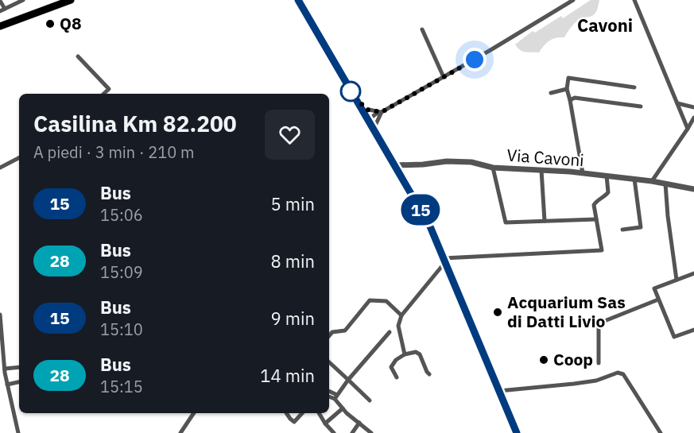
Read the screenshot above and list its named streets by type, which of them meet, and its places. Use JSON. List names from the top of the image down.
{
  "streets": {
    "street": ["Via Cavoni"]
  },
  "districts": ["Cavoni"],
  "places": ["Q8", "Acquarium Sas di Datti Livio", "Coop"],
  "lines": ["bus line 15"],
  "page": {
    "on_map": "15",
    "heading": ["Casilina Km 82.200", "A piedi · 3 min · 210 m"],
    "list": [
      {
        "mark": "15",
        "name": "Bus",
        "note": "15:06",
        "value": "5 min"
      },
      {
        "mark": "28",
        "name": "Bus",
        "note": "15:09",
        "value": "8 min"
      },
      {
        "mark": "15",
        "name": "Bus",
        "note": "15:10",
        "value": "9 min"
      },
      {
        "mark": "28",
        "name": "Bus",
        "note": "15:15",
        "value": "14 min"
      }
    ]
  }
}
